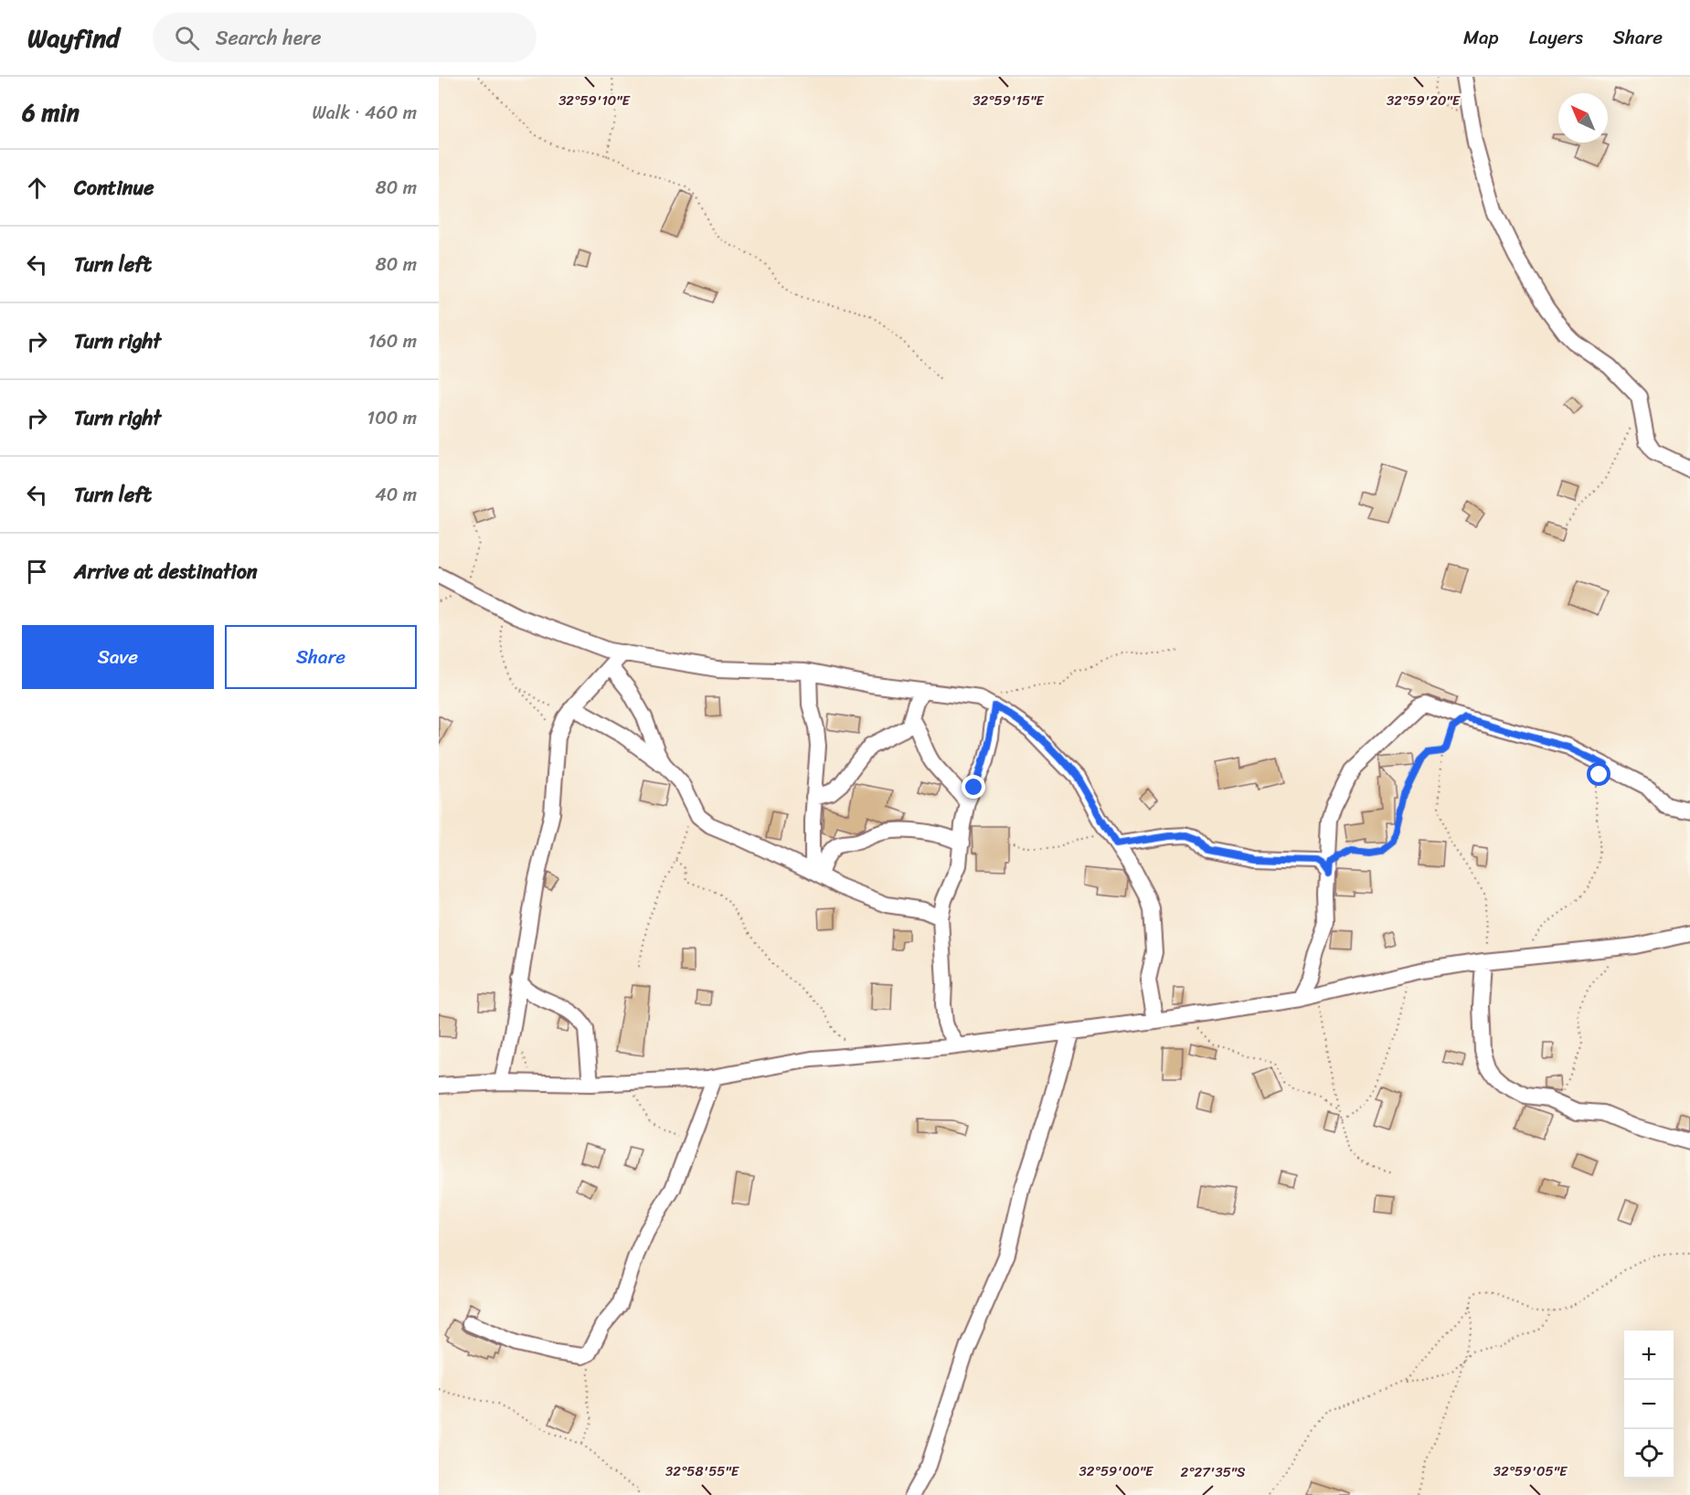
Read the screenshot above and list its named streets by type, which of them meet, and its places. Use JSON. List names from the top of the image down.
{
  "north": "top left",
  "page": {
    "header": "Wayfind",
    "search": "Search here",
    "nav": ["Map", "Layers", "Share"],
    "heading": ["6 min", "Walk · 460 m"],
    "list": [
      ["Continue", "80 m"],
      ["Turn left", "80 m"],
      ["Turn right", "160 m"],
      ["Turn right", "100 m"],
      ["Turn left", "40 m"],
      "Arrive at destination"
    ],
    "buttons": ["Save", "Share"],
    "map_buttons": ["+", "−"]
  },
  "coordinates": [
    "32°59'10\"E",
    "32°59'15\"E",
    "32°59'20\"E",
    "32°58'55\"E",
    "32°59'00\"E",
    "32°59'05\"E",
    "2°27'35\"S"
  ]
}
